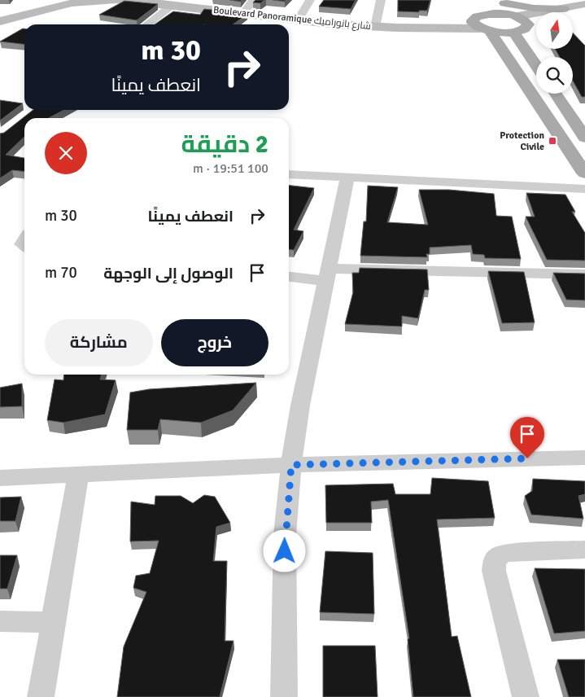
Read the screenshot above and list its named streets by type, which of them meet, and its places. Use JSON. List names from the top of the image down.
{
  "streets": {
    "main road": ["Boulevard Panoramique شارع بانوراميك"]
  },
  "places": {
    "transit": ["Protection Civile"]
  },
  "north": "top",
  "page": {
    "turn": ["30 m", "انعطف يمينًا"],
    "heading": ["2 دقيقة", "100 m · 19:51"],
    "list": [
      {
        "name": "انعطف يمينًا",
        "value": "30 m"
      },
      {
        "name": "الوصول إلى الوجهة",
        "value": "70 m"
      }
    ],
    "buttons": ["خروج", "مشاركة"]
  }
}
